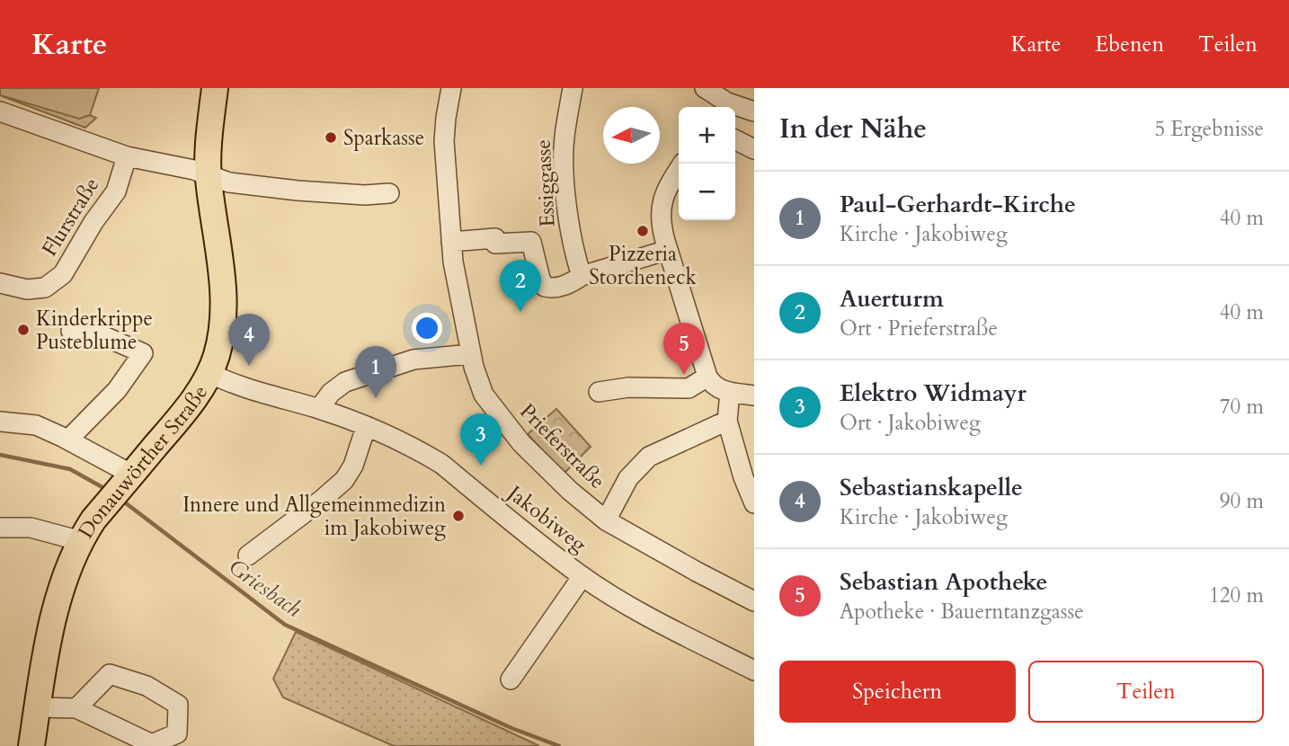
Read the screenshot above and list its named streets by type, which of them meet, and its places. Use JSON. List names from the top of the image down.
{
  "streets": {
    "main road": ["Donauwörther Straße"],
    "street": [
      "Essiggasse",
      "Flurstraße",
      "Prieferstraße",
      "Jakobiweg"
    ]
  },
  "crossings": [
    ["Flurstraße", "Donauwörther Straße"],
    ["Donauwörther Straße", "Jakobiweg"]
  ],
  "water": ["Griesbach"],
  "places": [
    "Sparkasse",
    "Pizzeria Storcheneck",
    "Kinderkrippe Pusteblume",
    "Innere und Allgemeinmedizin im Jakobiweg"
  ],
  "north": "left",
  "page": {
    "header": "Karte",
    "nav": ["Karte", "Ebenen", "Teilen"],
    "heading": ["In der Nähe", "5 Ergebnisse"],
    "map_buttons": ["+", "−"],
    "list": [
      {
        "mark": "1",
        "name": "Paul-Gerhardt-Kirche",
        "note": "Kirche · Jakobiweg",
        "value": "40 m"
      },
      {
        "mark": "2",
        "name": "Auerturm",
        "note": "Ort · Prieferstraße",
        "value": "40 m"
      },
      {
        "mark": "3",
        "name": "Elektro Widmayr",
        "note": "Ort · Jakobiweg",
        "value": "70 m"
      },
      {
        "mark": "4",
        "name": "Sebastianskapelle",
        "note": "Kirche · Jakobiweg",
        "value": "90 m"
      },
      {
        "mark": "5",
        "name": "Sebastian Apotheke",
        "note": "Apotheke · Bauerntanzgasse",
        "value": "120 m"
      }
    ],
    "pins": [
      "2",
      "4",
      "5",
      "1",
      "3"
    ],
    "buttons": ["Speichern", "Teilen"]
  }
}
